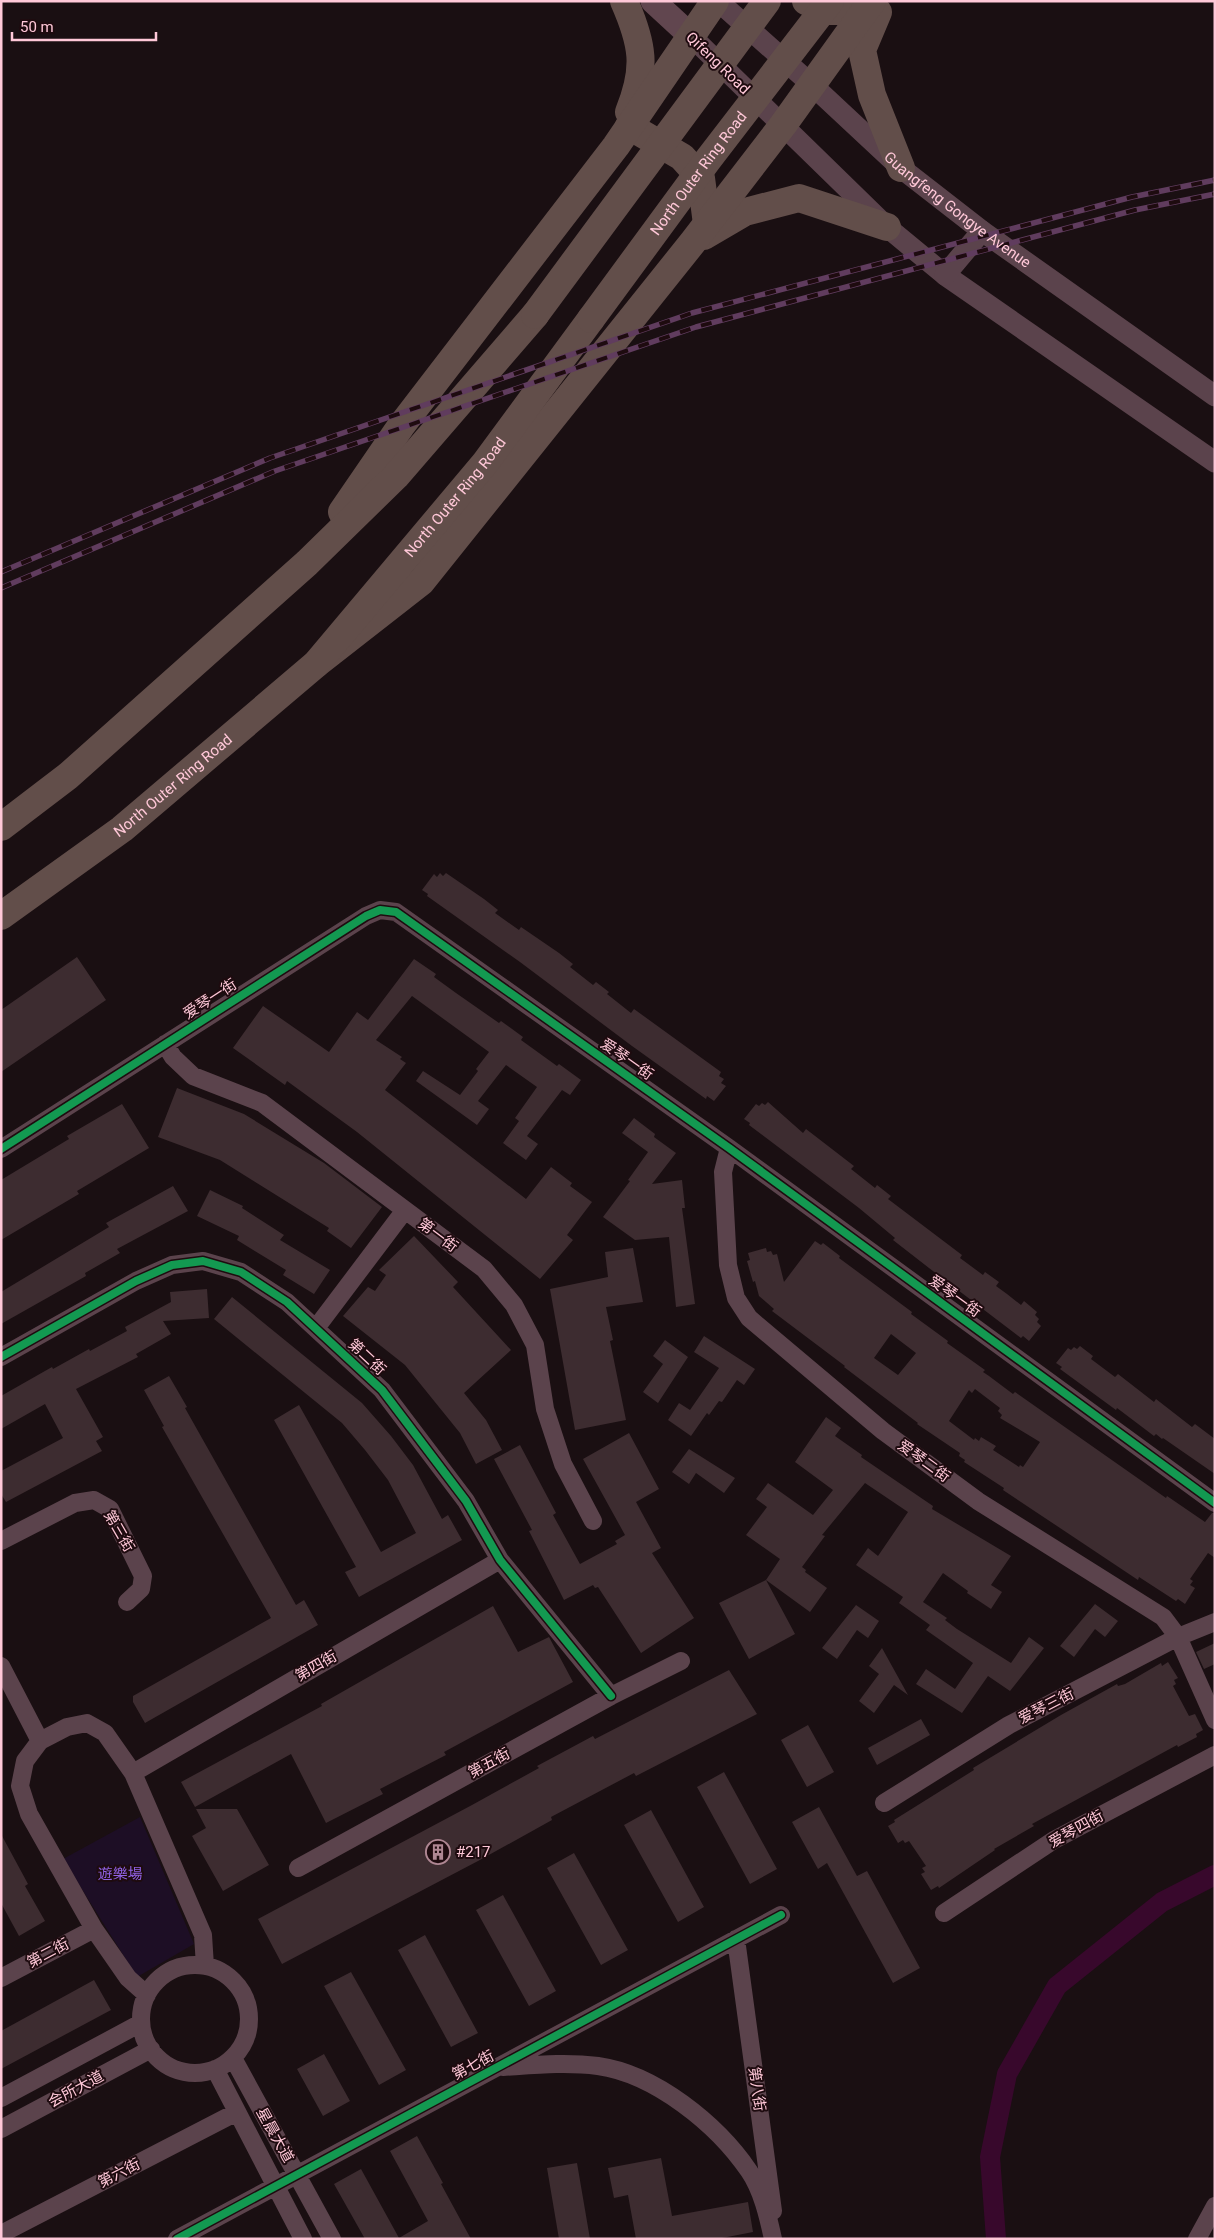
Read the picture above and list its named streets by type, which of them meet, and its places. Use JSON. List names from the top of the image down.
{
  "streets": {
    "highway": ["North Outer Ring Road"],
    "main road": ["Qifeng Road"],
    "street": [
      "Guangfeng Gongye Avenue",
      "爱琴一街",
      "第一街",
      "第二街",
      "爱琴二街",
      "第三街",
      "第四街",
      "爱琴三街",
      "第五街",
      "爱琴四街",
      "第七街",
      "会所大道",
      "第八街",
      "星晨大道",
      "第六街"
    ]
  },
  "crossings": [
    ["爱琴一街", "第一街"],
    ["爱琴一街", "爱琴二街"],
    ["第二街", "第四街"],
    ["第二街", "第五街"],
    ["爱琴二街", "爱琴三街"],
    ["第七街", "第八街"],
    ["第七街", "星晨大道"],
    ["会所大道", "星晨大道"],
    ["星晨大道", "第六街"]
  ],
  "parks": ["遊樂場"],
  "places": {
    "building": ["#217"]
  },
  "scale_bar": "50 m"
}
